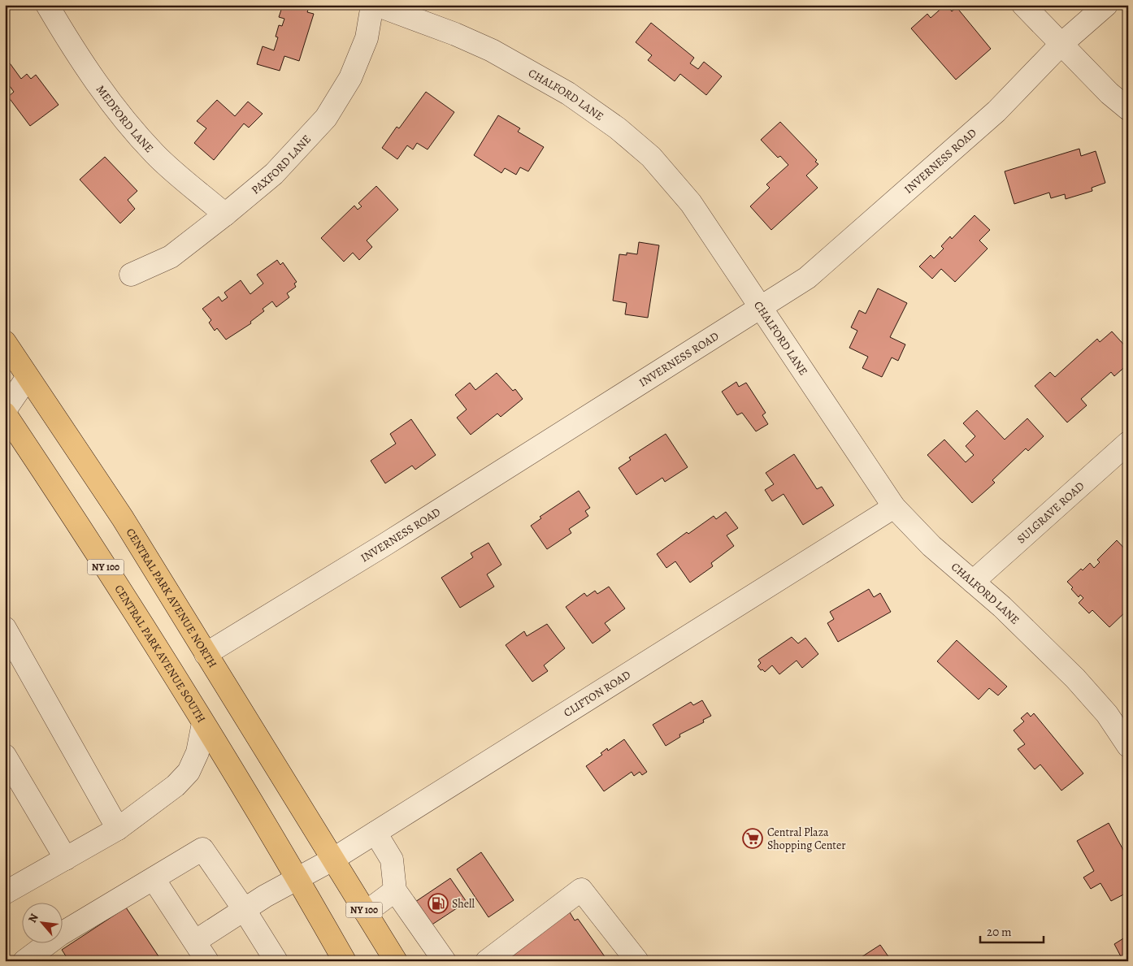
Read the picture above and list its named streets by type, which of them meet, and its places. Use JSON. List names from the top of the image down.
{
  "streets": {
    "main road": ["NY 100", "CENTRAL PARK AVENUE NORTH", "CENTRAL PARK AVENUE SOUTH"],
    "street": [
      "CHALFORD LANE",
      "MEDFORD LANE",
      "INVERNESS ROAD",
      "PAXFORD LANE",
      "SULGRAVE ROAD",
      "CLIFTON ROAD"
    ]
  },
  "crossings": [
    ["CHALFORD LANE", "INVERNESS ROAD"],
    ["CHALFORD LANE", "SULGRAVE ROAD"],
    ["CHALFORD LANE", "CLIFTON ROAD"],
    ["MEDFORD LANE", "PAXFORD LANE"],
    ["INVERNESS ROAD", "CENTRAL PARK AVENUE NORTH"],
    ["NY 100", "CENTRAL PARK AVENUE NORTH"],
    ["NY 100", "CENTRAL PARK AVENUE SOUTH"],
    ["NY 100", "CLIFTON ROAD"],
    ["CENTRAL PARK AVENUE NORTH", "CLIFTON ROAD"],
    ["CENTRAL PARK AVENUE SOUTH", "CLIFTON ROAD"]
  ],
  "places": {
    "supermarket": ["Central Plaza Shopping Center"],
    "fuel station": ["Shell"]
  },
  "scale_bar": "20 m",
  "north": "top left"
}
